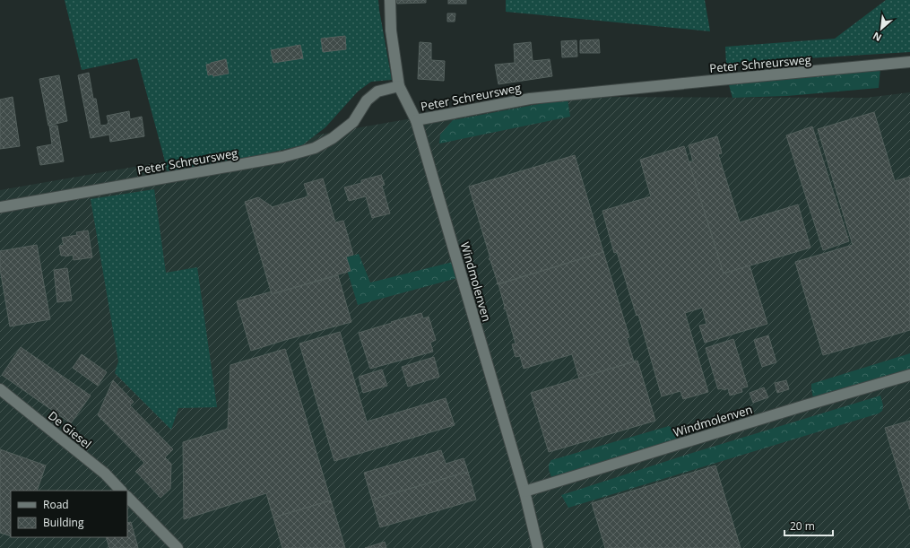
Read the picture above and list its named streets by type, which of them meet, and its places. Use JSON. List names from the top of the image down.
{
  "streets": {
    "street": ["Peter Schreursweg", "Windmolenven", "De Giesel"]
  },
  "crossings": [
    ["Peter Schreursweg", "Windmolenven"]
  ],
  "legend": ["Road", "Building"],
  "scale_bar": "20 m",
  "north": "bottom left"
}
